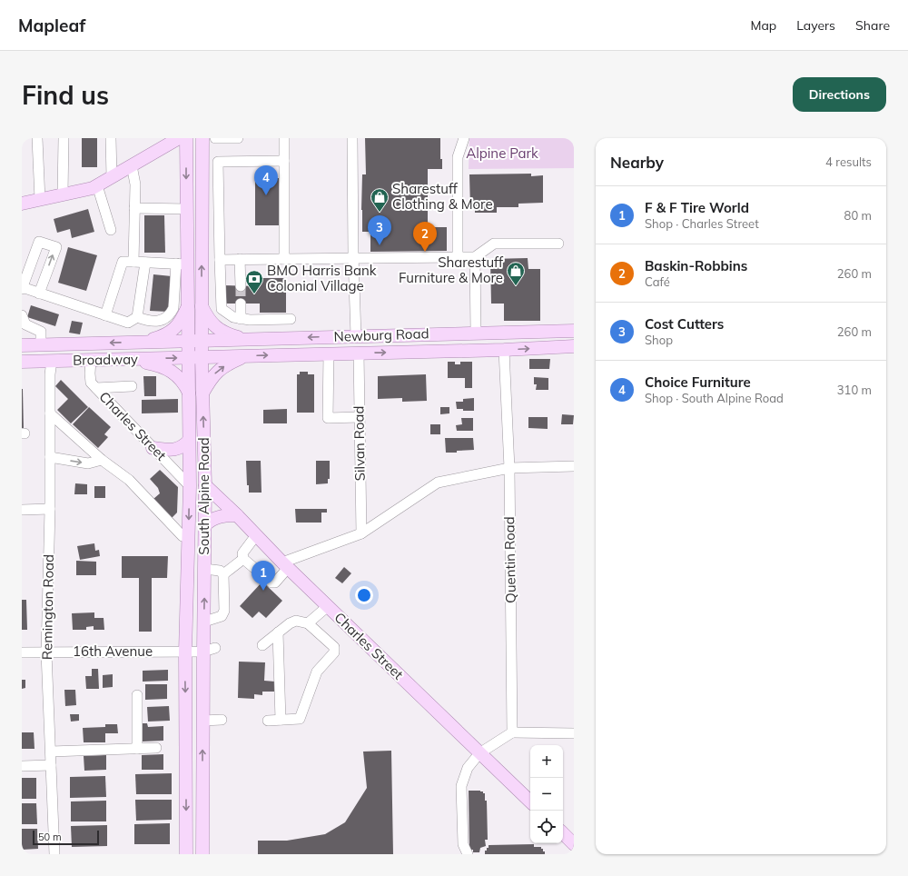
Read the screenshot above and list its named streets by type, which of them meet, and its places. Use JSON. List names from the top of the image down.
{
  "streets": {
    "main road": [
      "Newburg Road",
      "Broadway",
      "Charles Street",
      "South Alpine Road"
    ],
    "street": [
      "Silvan Road",
      "Quentin Road",
      "Remington Road",
      "16th Avenue"
    ]
  },
  "crossings": [
    ["Newburg Road", "Broadway"],
    ["Newburg Road", "Silvan Road"],
    ["Newburg Road", "South Alpine Road"],
    ["Newburg Road", "Quentin Road"],
    ["Broadway", "Charles Street"],
    ["Broadway", "South Alpine Road"],
    ["Broadway", "Remington Road"],
    ["Charles Street", "South Alpine Road"],
    ["South Alpine Road", "16th Avenue"],
    ["Remington Road", "16th Avenue"]
  ],
  "parks": ["Alpine Park"],
  "places": {
    "shop": ["Sharestuff Clothing & More", "Sharestuff Furniture & More"],
    "bank": ["BMO Harris Bank Colonial Village"]
  },
  "scale_bar": "50 m",
  "page": {
    "header": "Mapleaf",
    "nav": ["Map", "Layers", "Share"],
    "buttons": "Directions",
    "title": "Find us",
    "heading": ["Nearby", "4 results"],
    "pins": [
      "4",
      "3",
      "2",
      "1"
    ],
    "list": [
      {
        "mark": "1",
        "name": "F & F Tire World",
        "note": "Shop · Charles Street",
        "value": "80 m"
      },
      {
        "mark": "2",
        "name": "Baskin-Robbins",
        "note": "Café",
        "value": "260 m"
      },
      {
        "mark": "3",
        "name": "Cost Cutters",
        "note": "Shop",
        "value": "260 m"
      },
      {
        "mark": "4",
        "name": "Choice Furniture",
        "note": "Shop · South Alpine Road",
        "value": "310 m"
      }
    ],
    "map_buttons": ["+", "−"],
    "scale": "50 m"
  }
}
